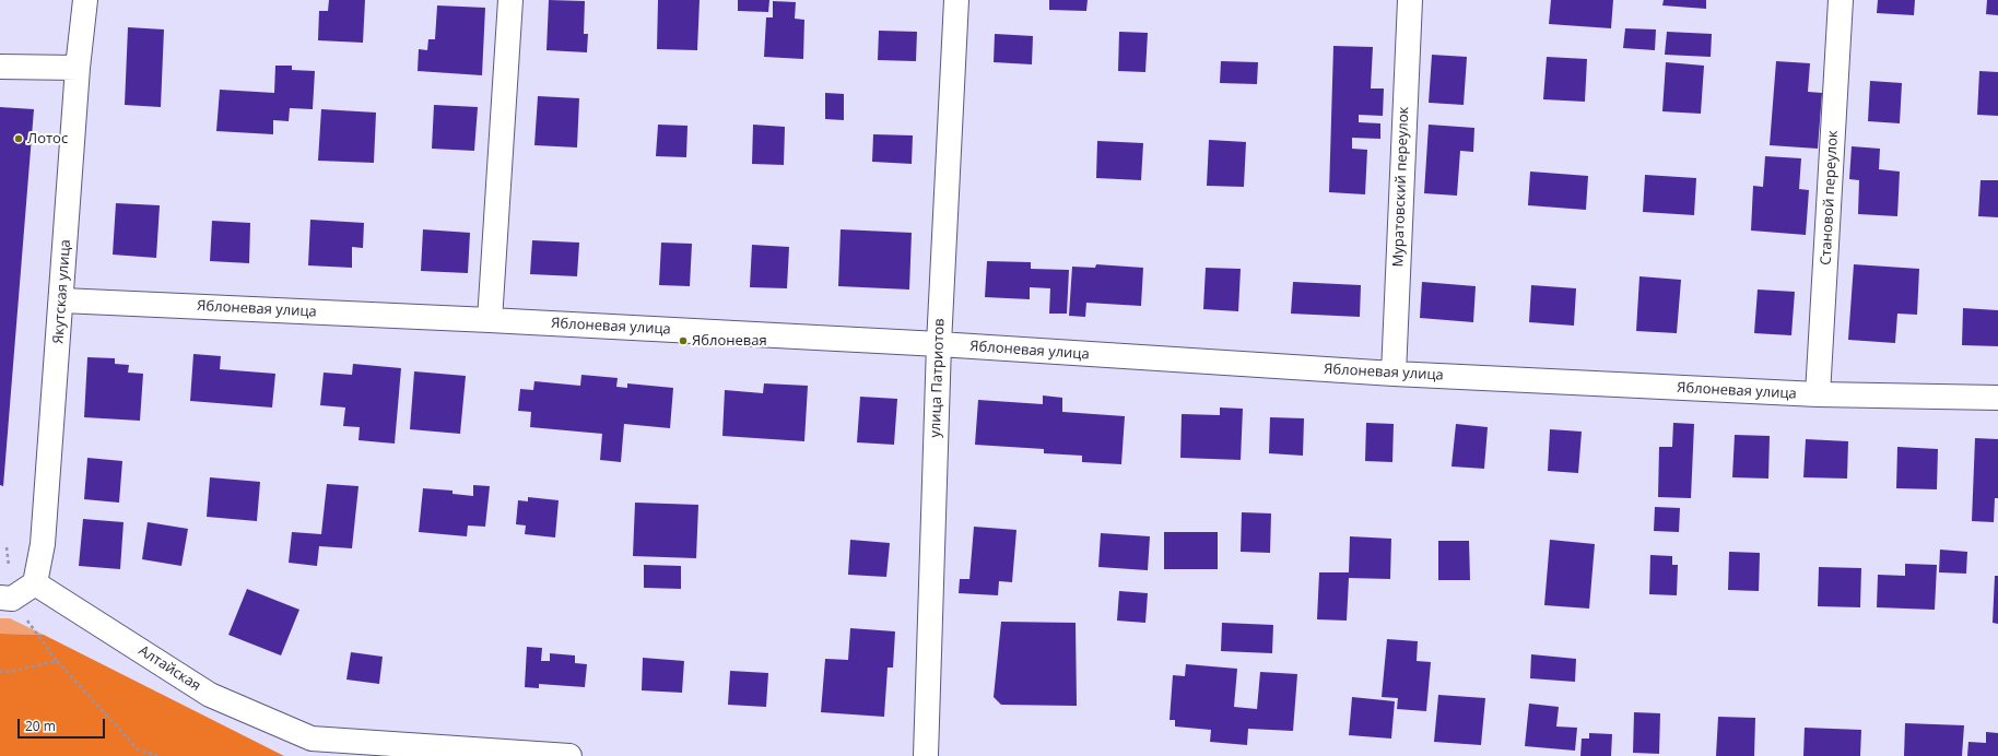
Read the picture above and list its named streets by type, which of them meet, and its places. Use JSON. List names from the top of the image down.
{
  "streets": {
    "street": [
      "Муратовский переулок",
      "Становой переулок",
      "Якутская улица",
      "Яблоневая улица",
      "улица Патриотов",
      "Алтайская"
    ]
  },
  "crossings": [
    ["Муратовский переулок", "Яблоневая улица"],
    ["Становой переулок", "Яблоневая улица"],
    ["Якутская улица", "Яблоневая улица"],
    ["Якутская улица", "Алтайская"],
    ["Яблоневая улица", "улица Патриотов"]
  ],
  "places": ["Лотос", "Яблоневая"],
  "scale_bar": "20 m"
}
